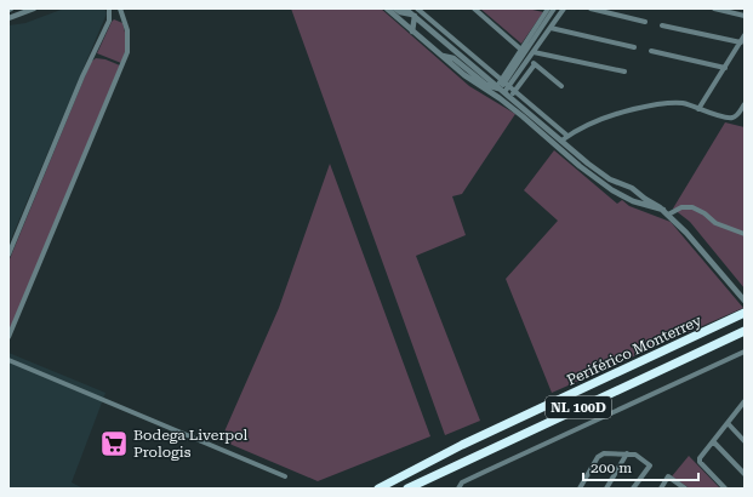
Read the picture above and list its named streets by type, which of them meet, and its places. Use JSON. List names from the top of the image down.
{
  "streets": {
    "highway": ["Periférico Monterrey", "NL 100D"]
  },
  "places": {
    "supermarket": ["Bodega Liverpol Prologis"]
  },
  "scale_bar": "200 m"
}
